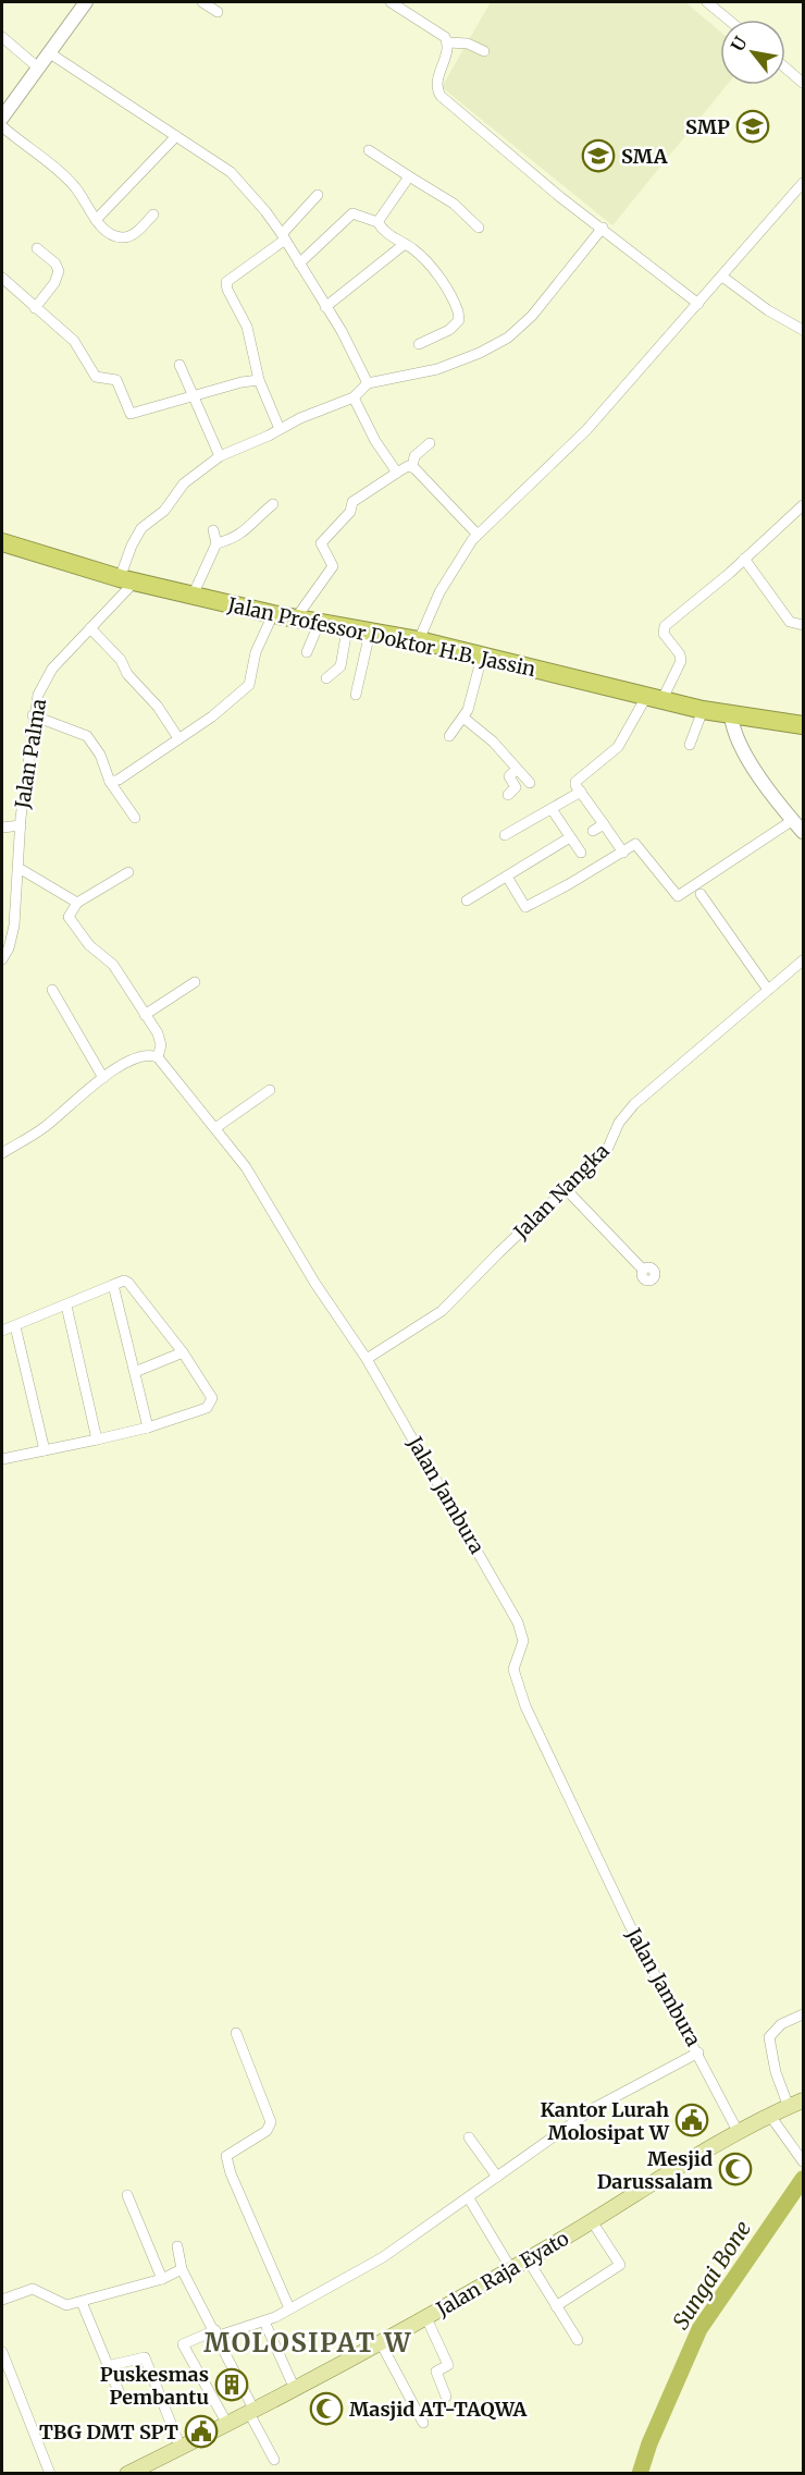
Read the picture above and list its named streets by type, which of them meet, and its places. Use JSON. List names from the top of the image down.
{
  "streets": {
    "highway": ["Jalan Professor Doktor H.B. Jassin"],
    "main road": ["Jalan Raja Eyato"],
    "street": ["Jalan Palma", "Jalan Nangka", "Jalan Jambura"]
  },
  "crossings": [
    ["Jalan Professor Doktor H.B. Jassin", "Jalan Palma"],
    ["Jalan Nangka", "Jalan Jambura"],
    ["Jalan Jambura", "Jalan Raja Eyato"]
  ],
  "districts": ["MOLOSIPAT W"],
  "water": ["Sungai Bone"],
  "places": {
    "school or university": ["SMP", "SMA"],
    "public building": ["Kantor Lurah Molosipat W", "TBG DMT SPT"],
    "mosque": ["Mesjid Darussalam", "Masjid AT-TAQWA"],
    "building": ["Puskesmas Pembantu"]
  },
  "north": "top left"
}
